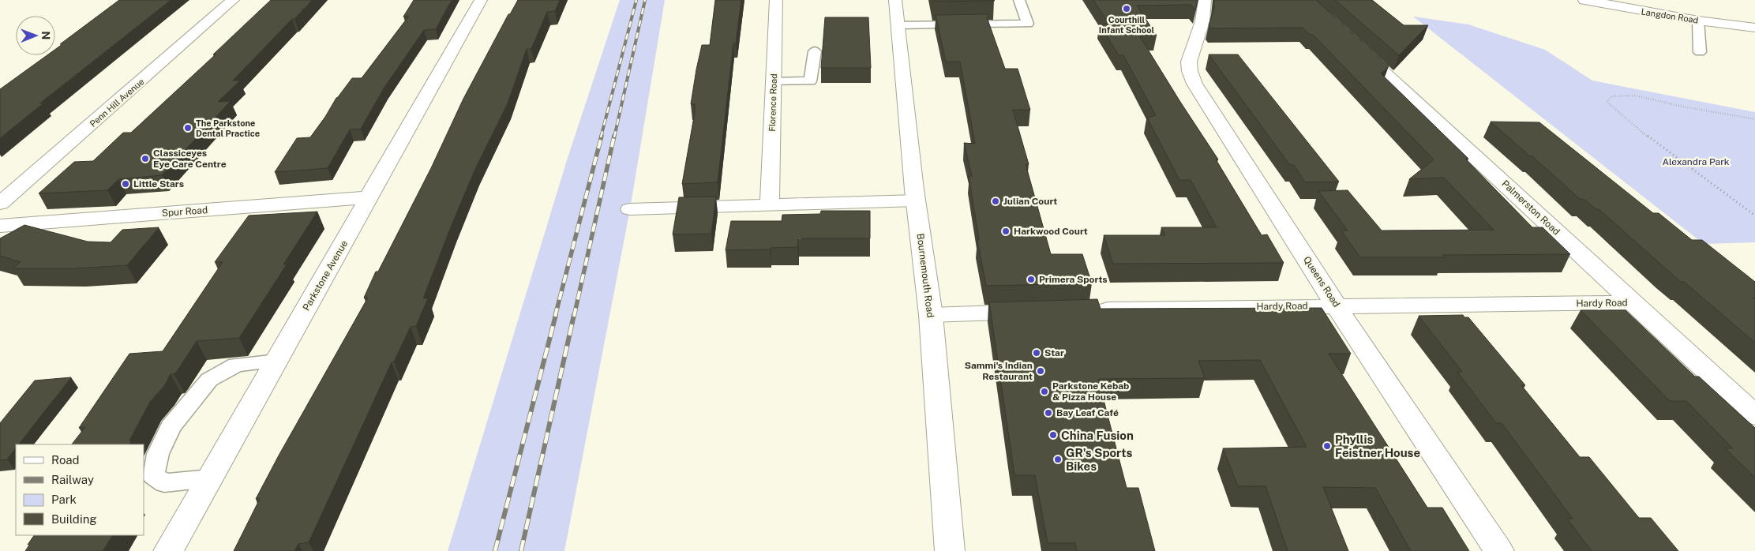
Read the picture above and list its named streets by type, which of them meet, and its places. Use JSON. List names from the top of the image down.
{
  "streets": {
    "main road": [
      "Langdon Road",
      "Penn Hill Avenue",
      "Florence Road",
      "Palmerston Road",
      "Spur Road",
      "Parkstone Avenue",
      "Bournemouth Road",
      "Queens Road",
      "Hardy Road"
    ]
  },
  "crossings": [
    ["Palmerston Road", "Hardy Road"],
    ["Spur Road", "Parkstone Avenue"],
    ["Queens Road", "Hardy Road"]
  ],
  "parks": ["Alexandra Park"],
  "places": [
    "Courthill Infant School",
    "The Parkstone Dental Practice",
    "Classiceyes Eye Care Centre",
    "Little Stars",
    "Julian Court",
    "Harkwood Court",
    "Primera Sports",
    "Star",
    "Sammi's Indian Restaurant",
    "Parkstone Kebab & Pizza House",
    "Bay Leaf Café",
    "China Fusion",
    "Phyllis Feistner House",
    "GR's Sports Bikes"
  ],
  "legend": [
    "Road",
    "Railway",
    "Park",
    "Building"
  ],
  "north": "right"
}
